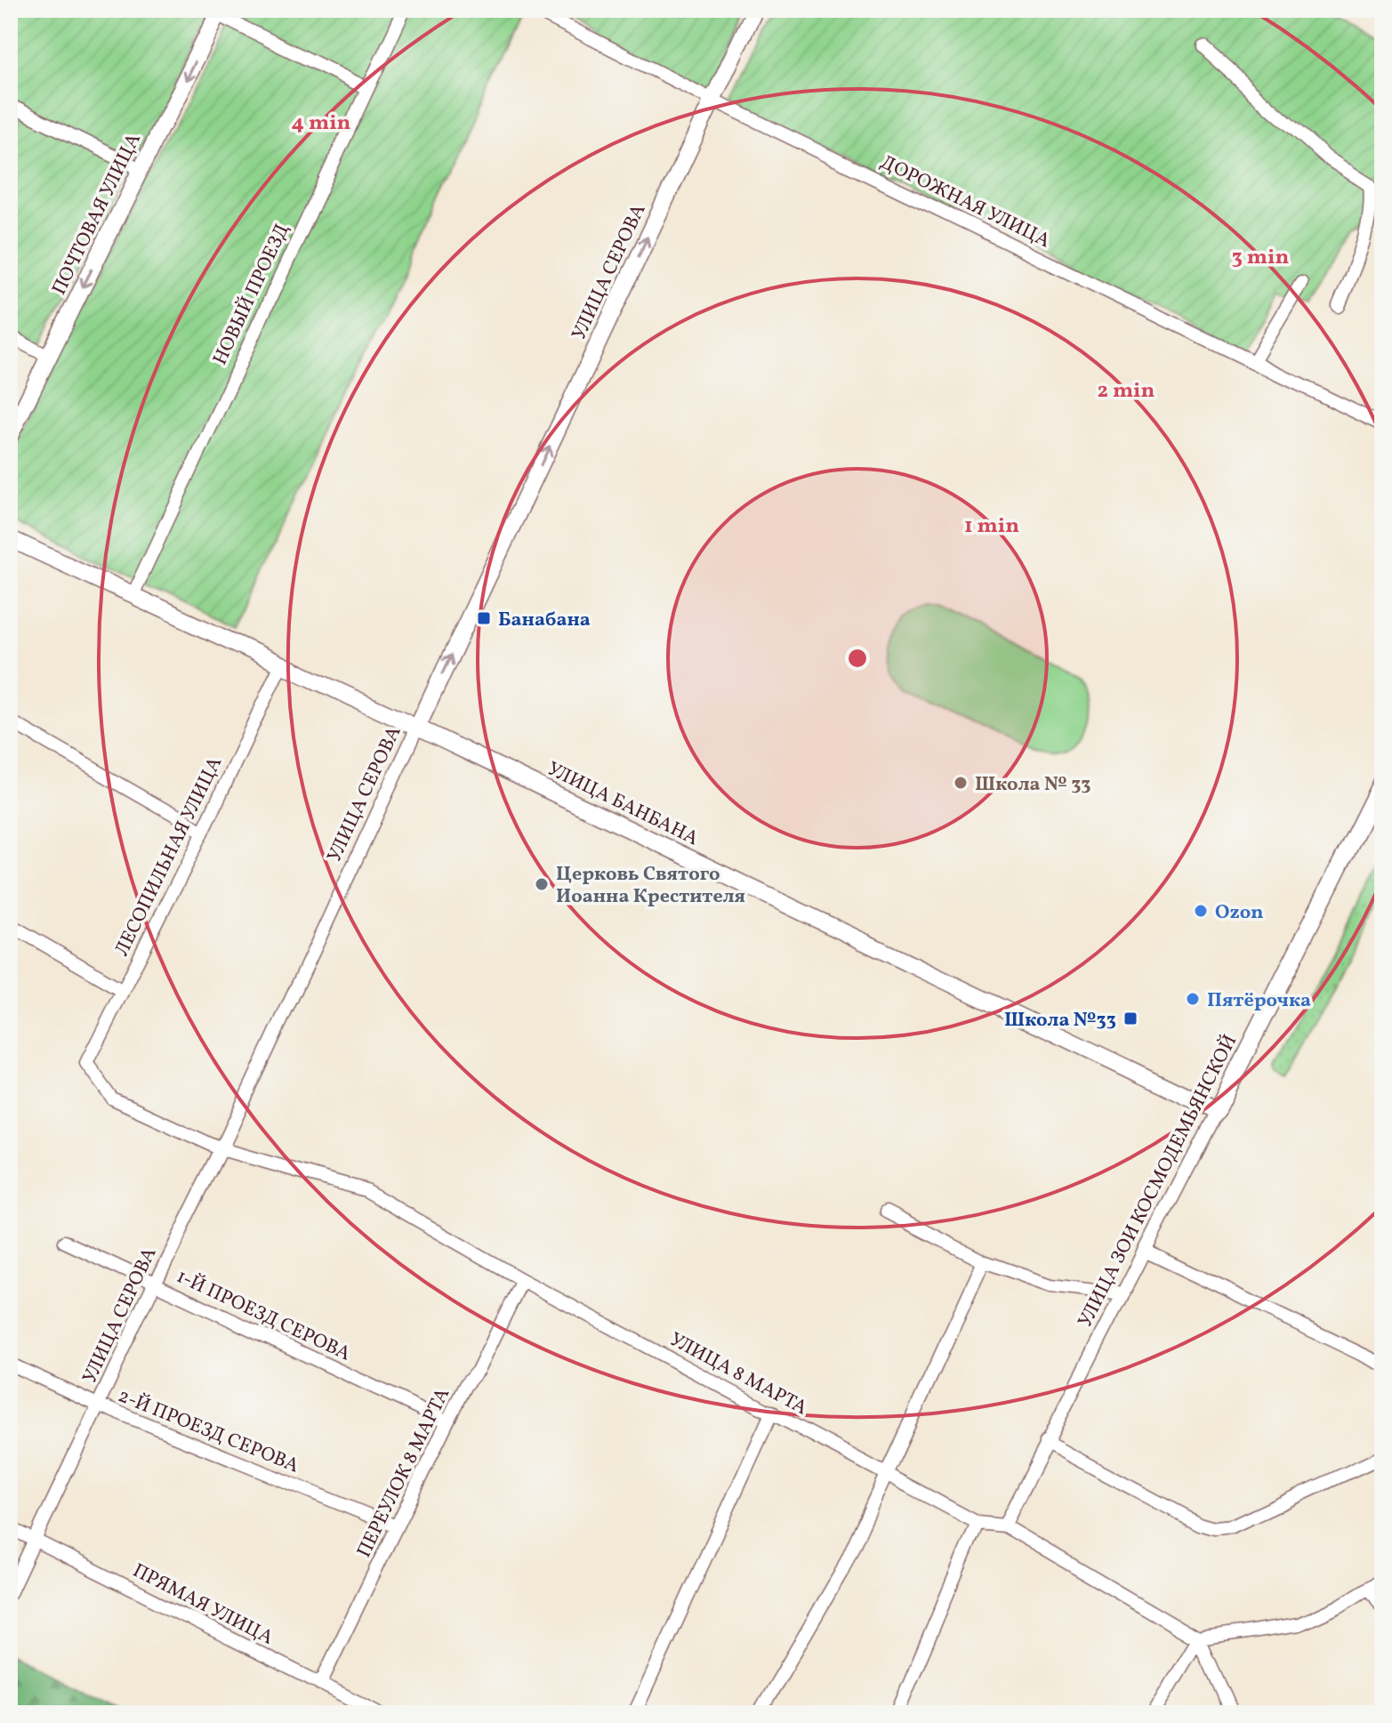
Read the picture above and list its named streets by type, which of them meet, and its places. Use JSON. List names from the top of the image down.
{
  "streets": {
    "street": [
      "ДОРОЖНАЯ УЛИЦА",
      "ПОЧТОВАЯ УЛИЦА",
      "УЛИЦА СЕРОВА",
      "НОВЫЙ ПРОЕЗД",
      "УЛИЦА БАНБАНА",
      "ЛЕСОПИЛЬНАЯ УЛИЦА",
      "УЛИЦА ЗОИ КОСМОДЕМЬЯНСКОЙ",
      "1-Й ПРОЕЗД СЕРОВА",
      "УЛИЦА 8 МАРТА",
      "2-Й ПРОЕЗД СЕРОВА",
      "ПЕРЕУЛОК 8 МАРТА",
      "ПРЯМАЯ УЛИЦА"
    ]
  },
  "crossings": [
    ["ДОРОЖНАЯ УЛИЦА", "УЛИЦА СЕРОВА"],
    ["УЛИЦА СЕРОВА", "УЛИЦА БАНБАНА"],
    ["УЛИЦА СЕРОВА", "1-Й ПРОЕЗД СЕРОВА"],
    ["УЛИЦА СЕРОВА", "УЛИЦА 8 МАРТА"],
    ["УЛИЦА СЕРОВА", "2-Й ПРОЕЗД СЕРОВА"],
    ["УЛИЦА СЕРОВА", "ПРЯМАЯ УЛИЦА"],
    ["НОВЫЙ ПРОЕЗД", "УЛИЦА БАНБАНА"],
    ["УЛИЦА БАНБАНА", "ЛЕСОПИЛЬНАЯ УЛИЦА"],
    ["УЛИЦА БАНБАНА", "УЛИЦА ЗОИ КОСМОДЕМЬЯНСКОЙ"],
    ["ЛЕСОПИЛЬНАЯ УЛИЦА", "УЛИЦА 8 МАРТА"],
    ["УЛИЦА ЗОИ КОСМОДЕМЬЯНСКОЙ", "УЛИЦА 8 МАРТА"],
    ["1-Й ПРОЕЗД СЕРОВА", "ПЕРЕУЛОК 8 МАРТА"],
    ["УЛИЦА 8 МАРТА", "ПЕРЕУЛОК 8 МАРТА"],
    ["2-Й ПРОЕЗД СЕРОВА", "ПЕРЕУЛОК 8 МАРТА"],
    ["ПЕРЕУЛОК 8 МАРТА", "ПРЯМАЯ УЛИЦА"]
  ],
  "one_way": ["ПОЧТОВАЯ УЛИЦА", "УЛИЦА СЕРОВА"],
  "places": {
    "transit": ["Банабана", "Школа №33"],
    "other": [
      "Школа № 33",
      "Церковь Святого Иоанна Крестителя",
      "Ozon",
      "Пятёрочка"
    ]
  },
  "rings": [
    "4 min",
    "3 min",
    "2 min",
    "1 min"
  ]
}
